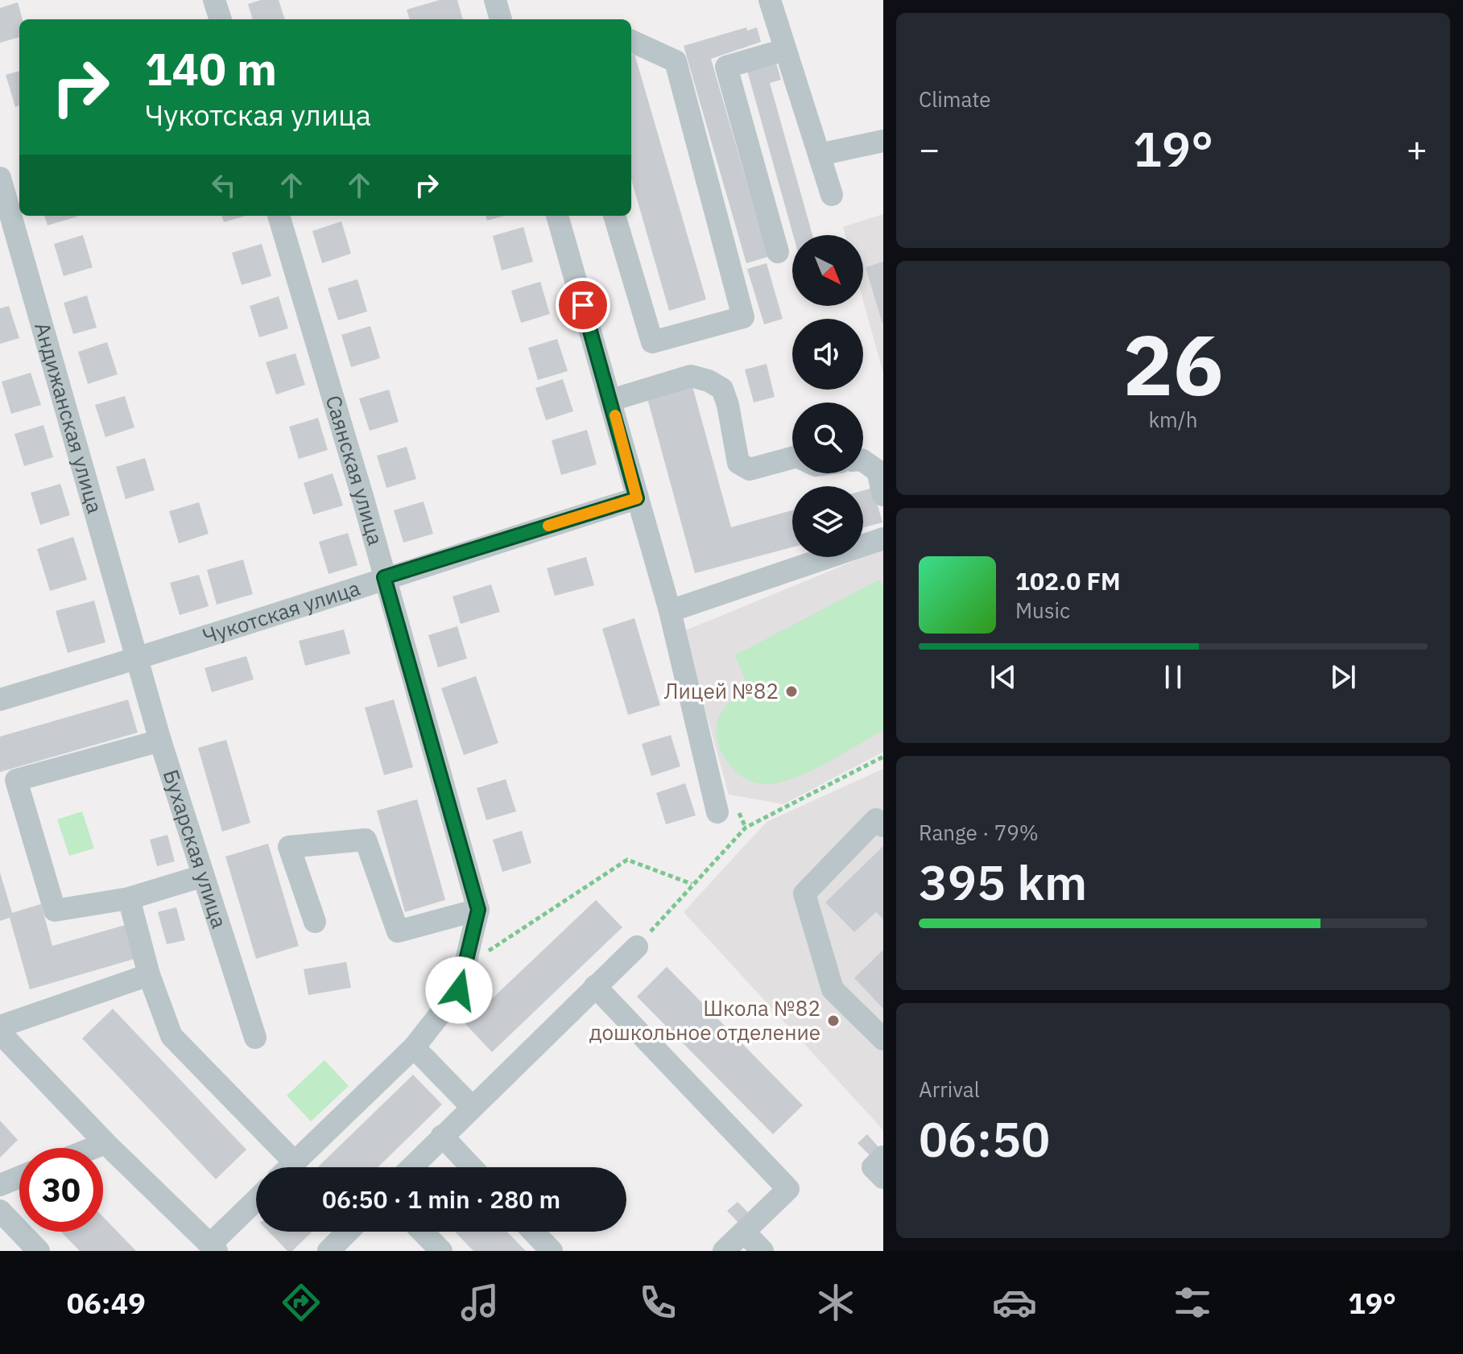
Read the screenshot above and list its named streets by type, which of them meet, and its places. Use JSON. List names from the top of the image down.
{
  "streets": {
    "street": [
      "Андижанская улица",
      "Саянская улица",
      "Чукотская улица",
      "Бухарская улица"
    ]
  },
  "crossings": [
    ["Андижанская улица", "Чукотская улица"],
    ["Андижанская улица", "Бухарская улица"],
    ["Саянская улица", "Чукотская улица"],
    ["Чукотская улица", "Бухарская улица"]
  ],
  "places": ["Лицей №82", "Школа №82 дошкольное отделение"],
  "north": "bottom right",
  "page": {
    "tile": [
      "Climate",
      ["26", "km/h"],
      ["Range · 79%", "395 km"],
      ["Arrival", "06:50"]
    ],
    "turn": ["140 m", "Чукотская улица"],
    "heat": ["−", "19°", "+"],
    "song": ["102.0 FM", "Music"],
    "limit": "30",
    "trip": "06:50 · 1 min · 280 m",
    "tabs": ["06:49", "19°"]
  }
}
